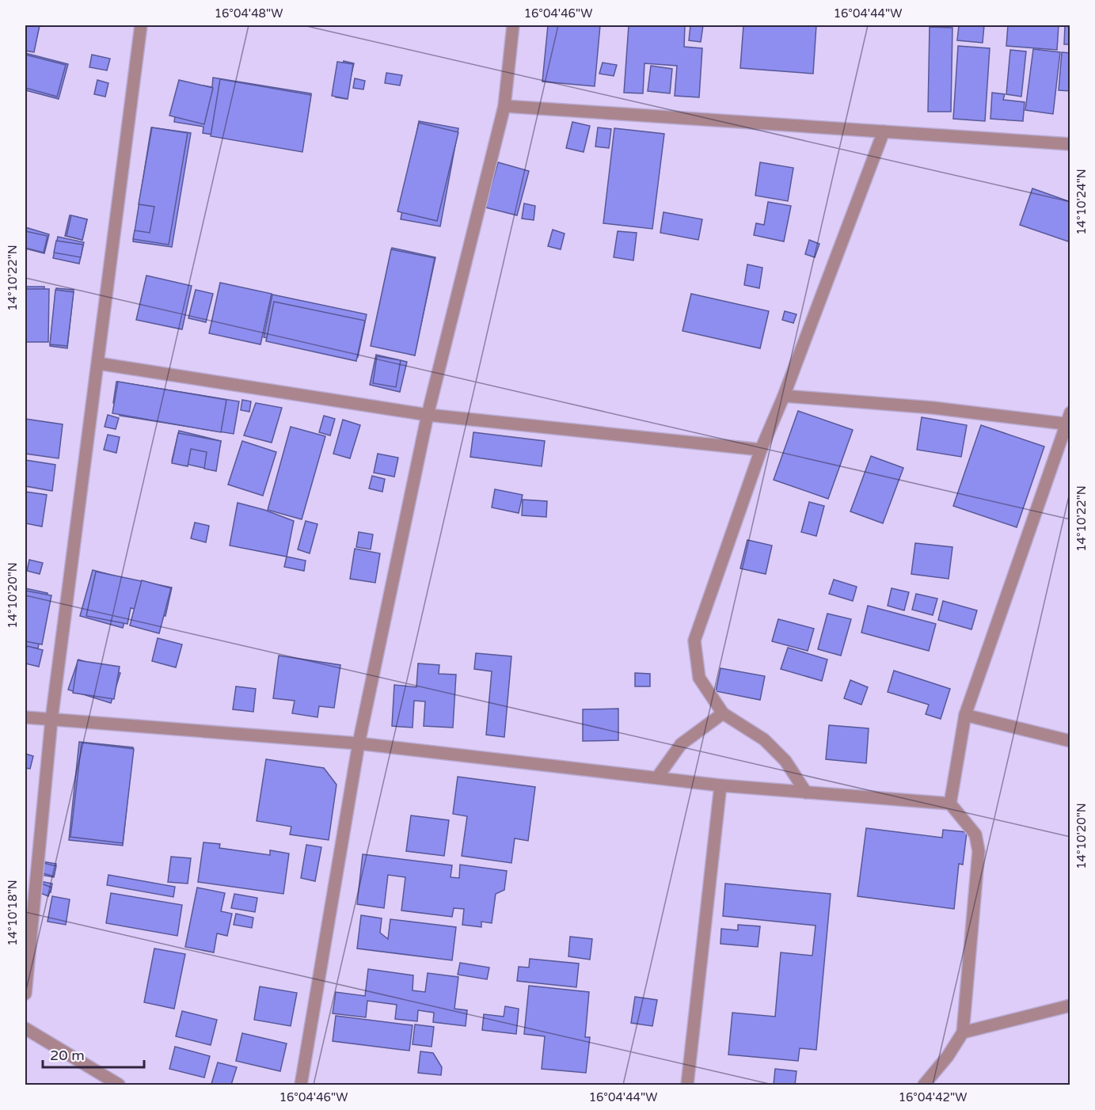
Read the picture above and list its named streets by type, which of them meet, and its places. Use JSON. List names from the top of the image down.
{
  "scale_bar": "20 m",
  "coordinates": [
    "16°04'48\"W",
    "16°04'46\"W",
    "16°04'44\"W",
    "14°10'24\"N",
    "14°10'22\"N",
    "14°10'20\"N",
    "14°10'18\"N",
    "16°04'42\"W"
  ]
}
